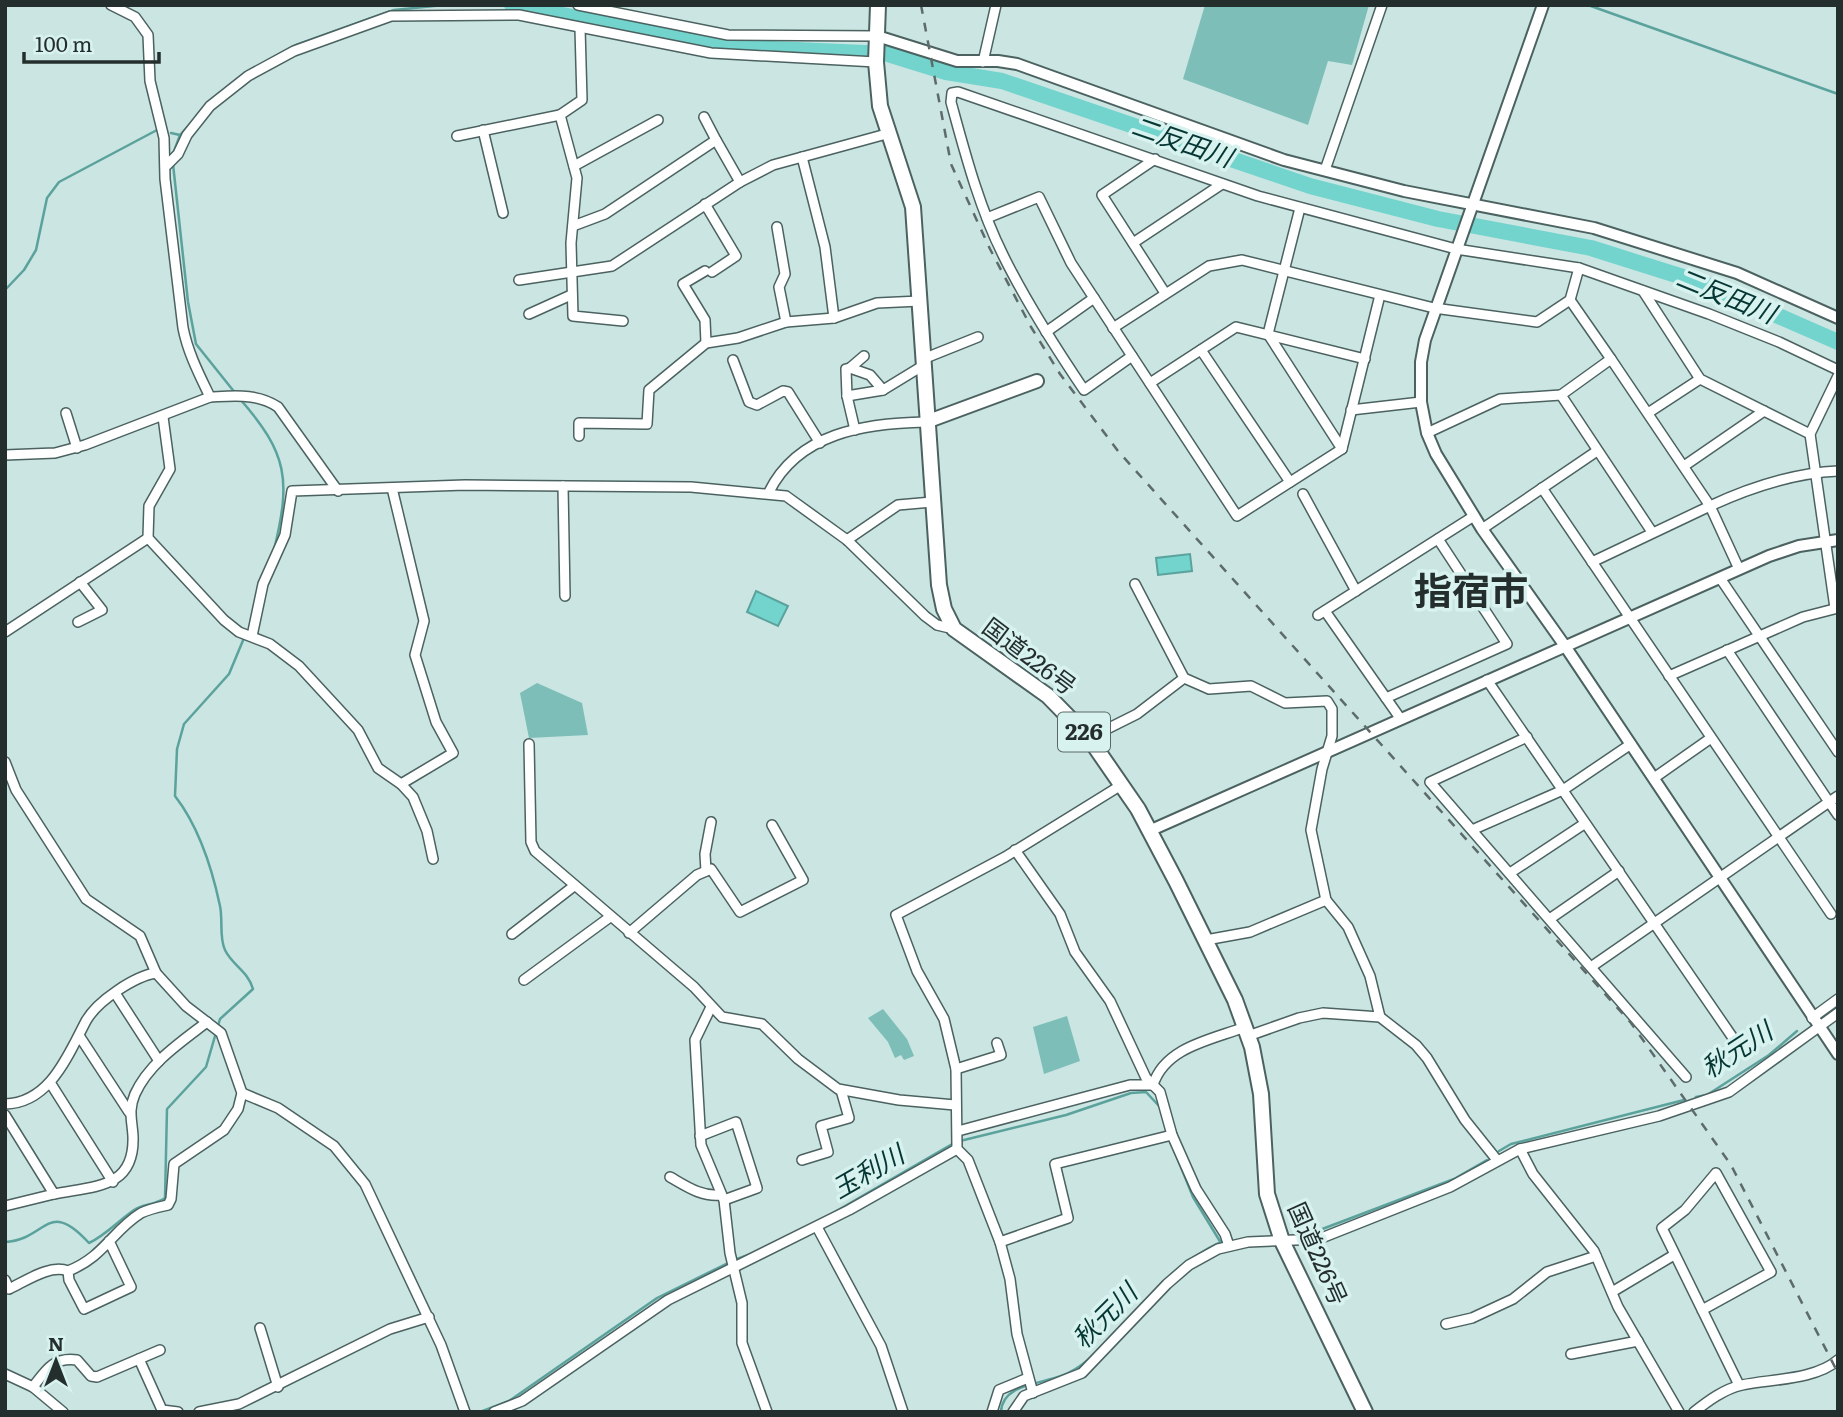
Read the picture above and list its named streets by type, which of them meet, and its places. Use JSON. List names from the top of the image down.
{
  "streets": {
    "highway": ["国道226号", "226"]
  },
  "districts": ["指宿市"],
  "water": ["二反田川", "秋元川", "玉利川"],
  "scale_bar": "100 m",
  "north": "top"
}
